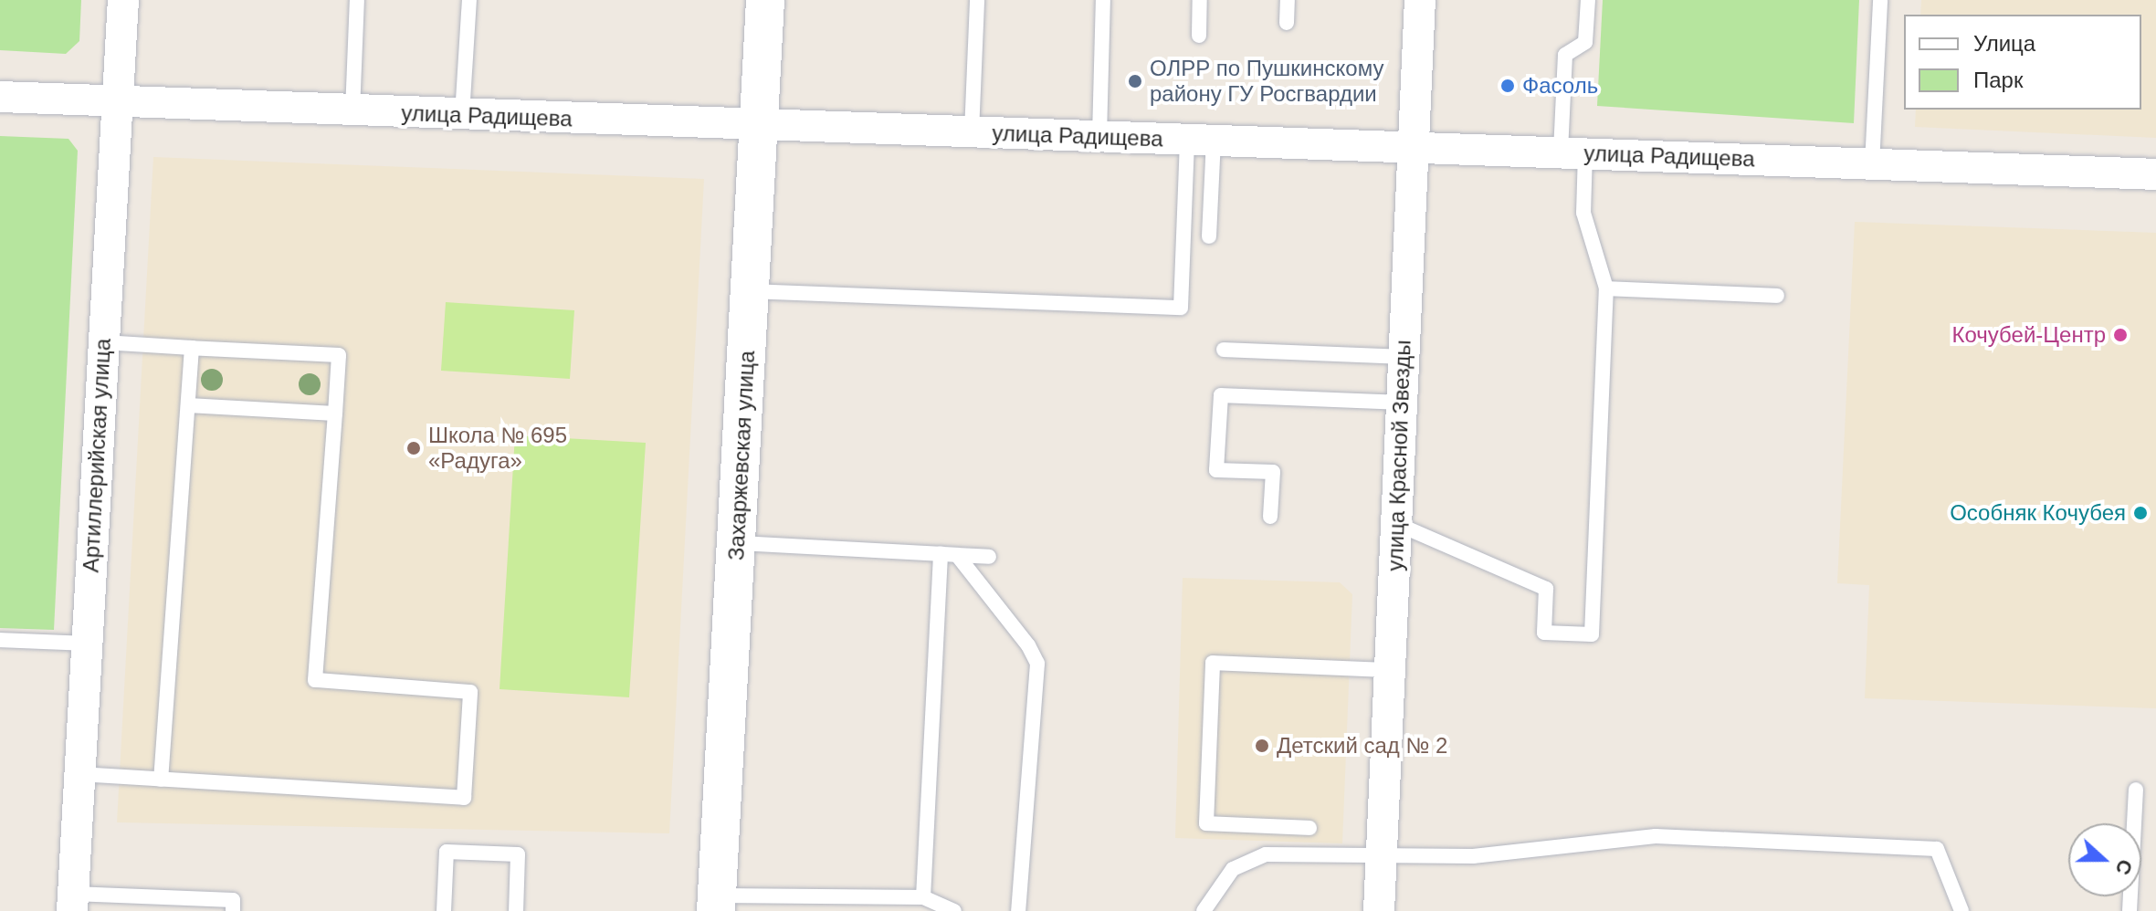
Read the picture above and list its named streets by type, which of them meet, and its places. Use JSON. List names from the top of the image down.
{
  "streets": {
    "street": [
      "улица Радищева",
      "Артиллерийская улица",
      "Захаржевская улица",
      "улица Красной Звезды"
    ]
  },
  "crossings": [
    ["улица Радищева", "Артиллерийская улица"],
    ["улица Радищева", "Захаржевская улица"],
    ["улица Радищева", "улица Красной Звезды"]
  ],
  "places": [
    "ОЛРР по Пушкинскому району ГУ Росгвардии",
    "Фасоль",
    "Кочубей-Центр",
    "Школа № 695 «Радуга»",
    "Особняк Кочубея",
    "Детский сад № 2"
  ],
  "legend": ["Улица", "Парк"],
  "north": "right"
}
